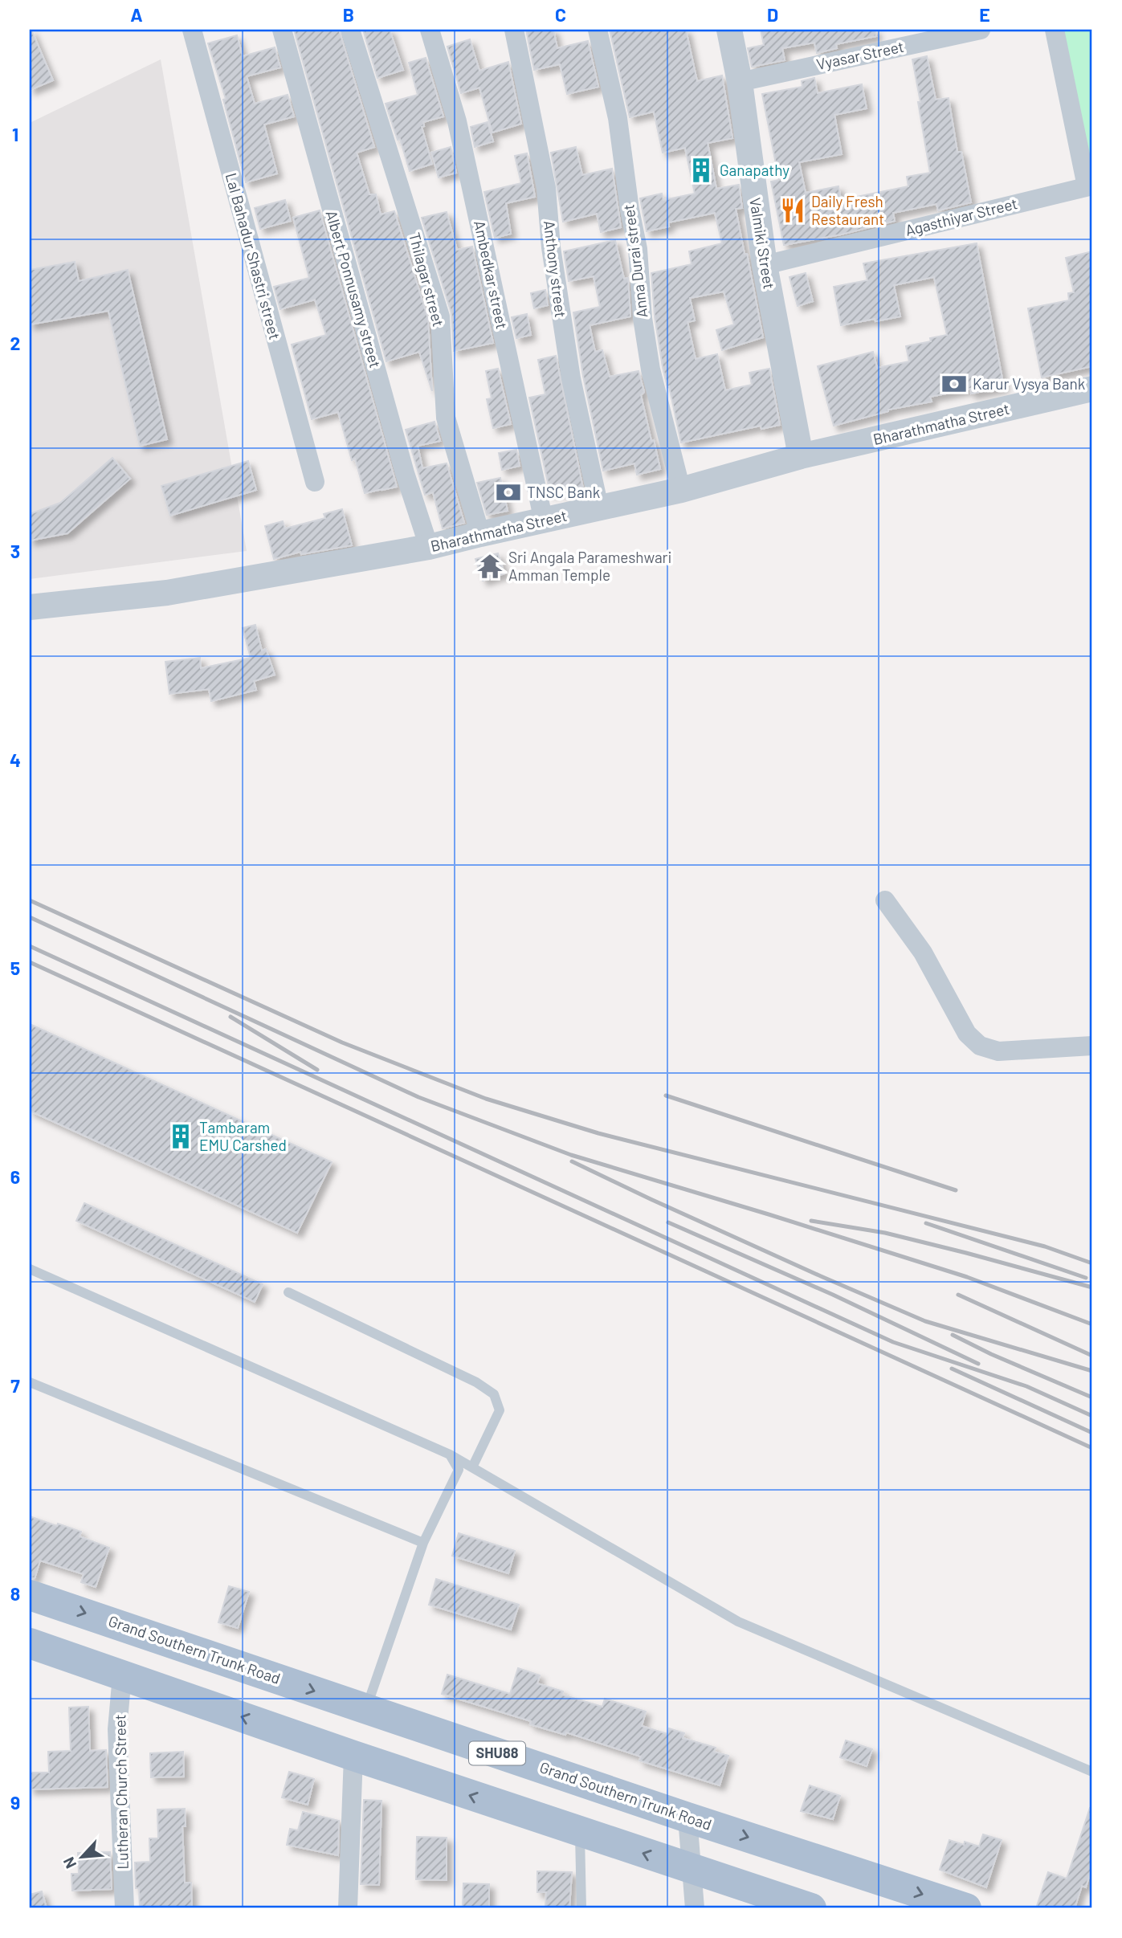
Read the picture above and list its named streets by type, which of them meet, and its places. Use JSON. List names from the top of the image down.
{
  "streets": {
    "main road": ["Grand Southern Trunk Road", "SHU88"],
    "street": [
      "Vyasar Street",
      "Agasthiyar Street",
      "Valmiki Street",
      "Lal Bahadur Shastri street",
      "Anna Durai street",
      "Anthony street",
      "Ambedkar street",
      "Thilagar street",
      "Albert Ponnusamy street",
      "Bharathmatha Street",
      "Lutheran Church Street"
    ]
  },
  "crossings": [
    ["Vyasar Street", "Valmiki Street"],
    ["Agasthiyar Street", "Valmiki Street"],
    ["Valmiki Street", "Bharathmatha Street"],
    ["Anna Durai street", "Bharathmatha Street"],
    ["Anthony street", "Bharathmatha Street"],
    ["Ambedkar street", "Bharathmatha Street"],
    ["Thilagar street", "Bharathmatha Street"],
    ["Albert Ponnusamy street", "Bharathmatha Street"]
  ],
  "places": {
    "building": ["Ganapathy", "Tambaram EMU Carshed"],
    "restaurant": ["Daily Fresh Restaurant"],
    "bank": ["Karur Vysya Bank", "TNSC Bank"],
    "temple": ["Sri Angala Parameshwari Amman Temple"]
  },
  "north": "bottom left",
  "grid": {
    "columns": [
      "A",
      "B",
      "C",
      "D",
      "E"
    ],
    "rows": [
      "1",
      "2",
      "3",
      "4",
      "5",
      "6",
      "7",
      "8",
      "9"
    ]
  }
}
